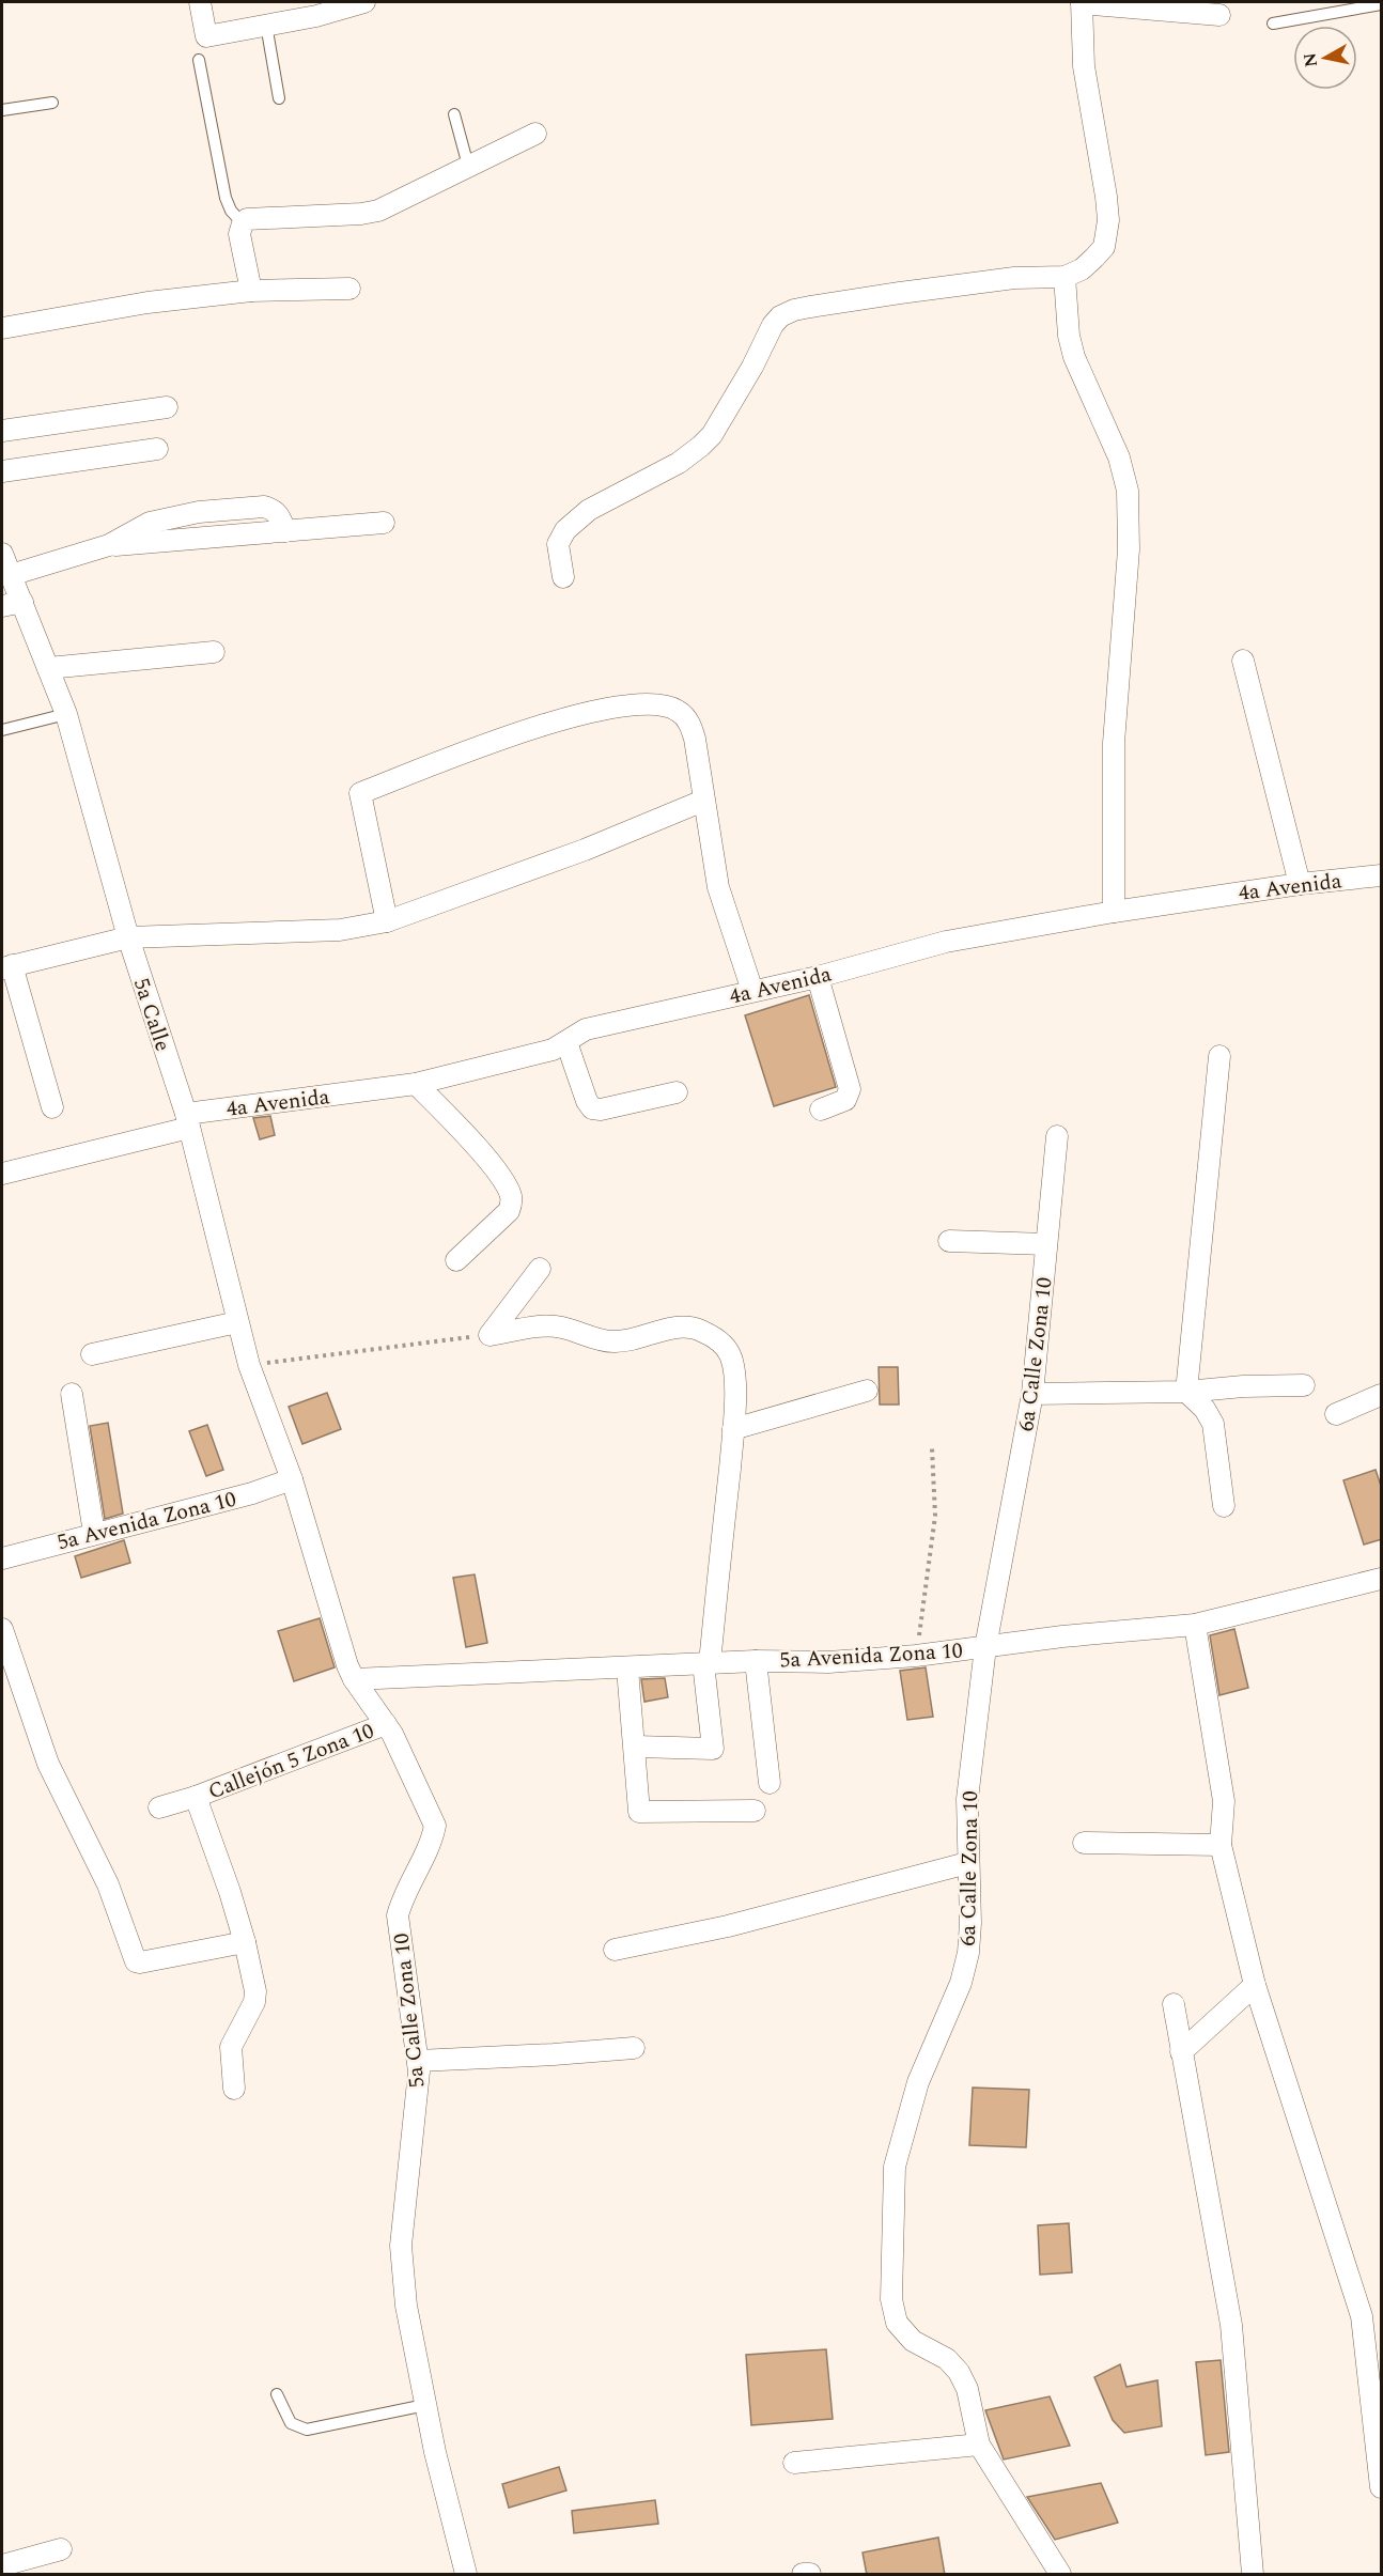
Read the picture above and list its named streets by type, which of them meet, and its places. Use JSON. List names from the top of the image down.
{
  "streets": {
    "street": [
      "4a Avenida",
      "5a Calle",
      "6a Calle Zona 10",
      "5a Avenida Zona 10",
      "Callejón 5 Zona 10",
      "5a Calle Zona 10"
    ]
  },
  "crossings": [
    ["4a Avenida", "5a Calle"],
    ["5a Calle", "5a Avenida Zona 10"],
    ["5a Calle", "5a Calle Zona 10"],
    ["6a Calle Zona 10", "5a Avenida Zona 10"],
    ["5a Avenida Zona 10", "5a Calle Zona 10"],
    ["Callejón 5 Zona 10", "5a Calle Zona 10"]
  ],
  "north": "left"
}
